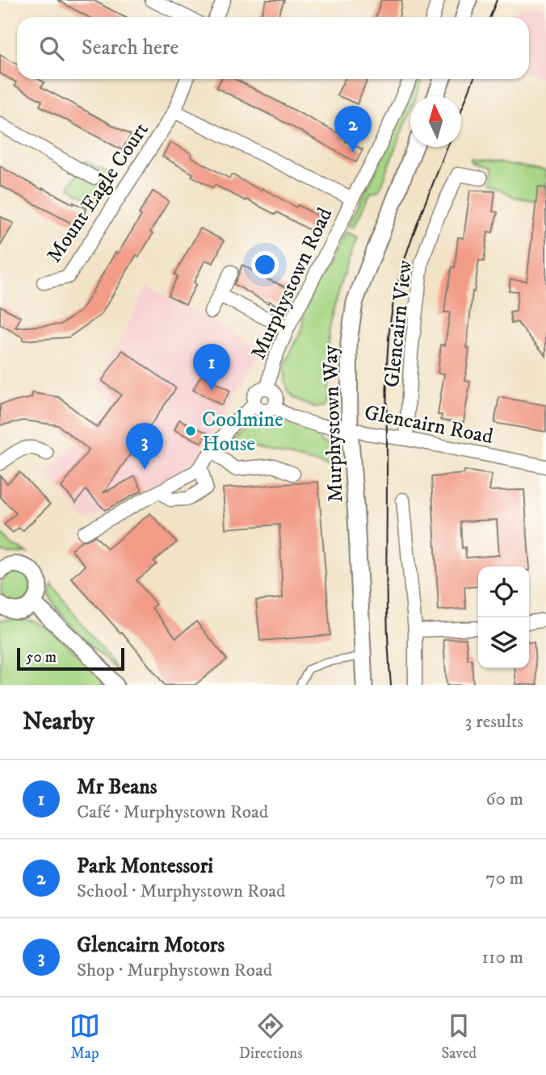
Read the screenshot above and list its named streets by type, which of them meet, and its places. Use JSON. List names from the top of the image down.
{
  "streets": {
    "street": [
      "Mount Eagle Court",
      "Murphystown Road",
      "Glencairn View",
      "Murphystown Way",
      "Glencairn Road"
    ]
  },
  "crossings": [
    ["Murphystown Road", "Glencairn Road"],
    ["Glencairn View", "Glencairn Road"],
    ["Murphystown Way", "Glencairn Road"]
  ],
  "places": ["Coolmine House"],
  "scale_bar": "50 m",
  "north": "top",
  "page": {
    "search": "Search here",
    "pins": ["2", "1", "3"],
    "scale": "50 m",
    "heading": ["Nearby", "3 results"],
    "list": [
      {
        "mark": "1",
        "name": "Mr Beans",
        "note": "Café · Murphystown Road",
        "value": "60 m"
      },
      {
        "mark": "2",
        "name": "Park Montessori",
        "note": "School · Murphystown Road",
        "value": "70 m"
      },
      {
        "mark": "3",
        "name": "Glencairn Motors",
        "note": "Shop · Murphystown Road",
        "value": "110 m"
      }
    ],
    "nav": ["Map", "Directions", "Saved"]
  }
}
